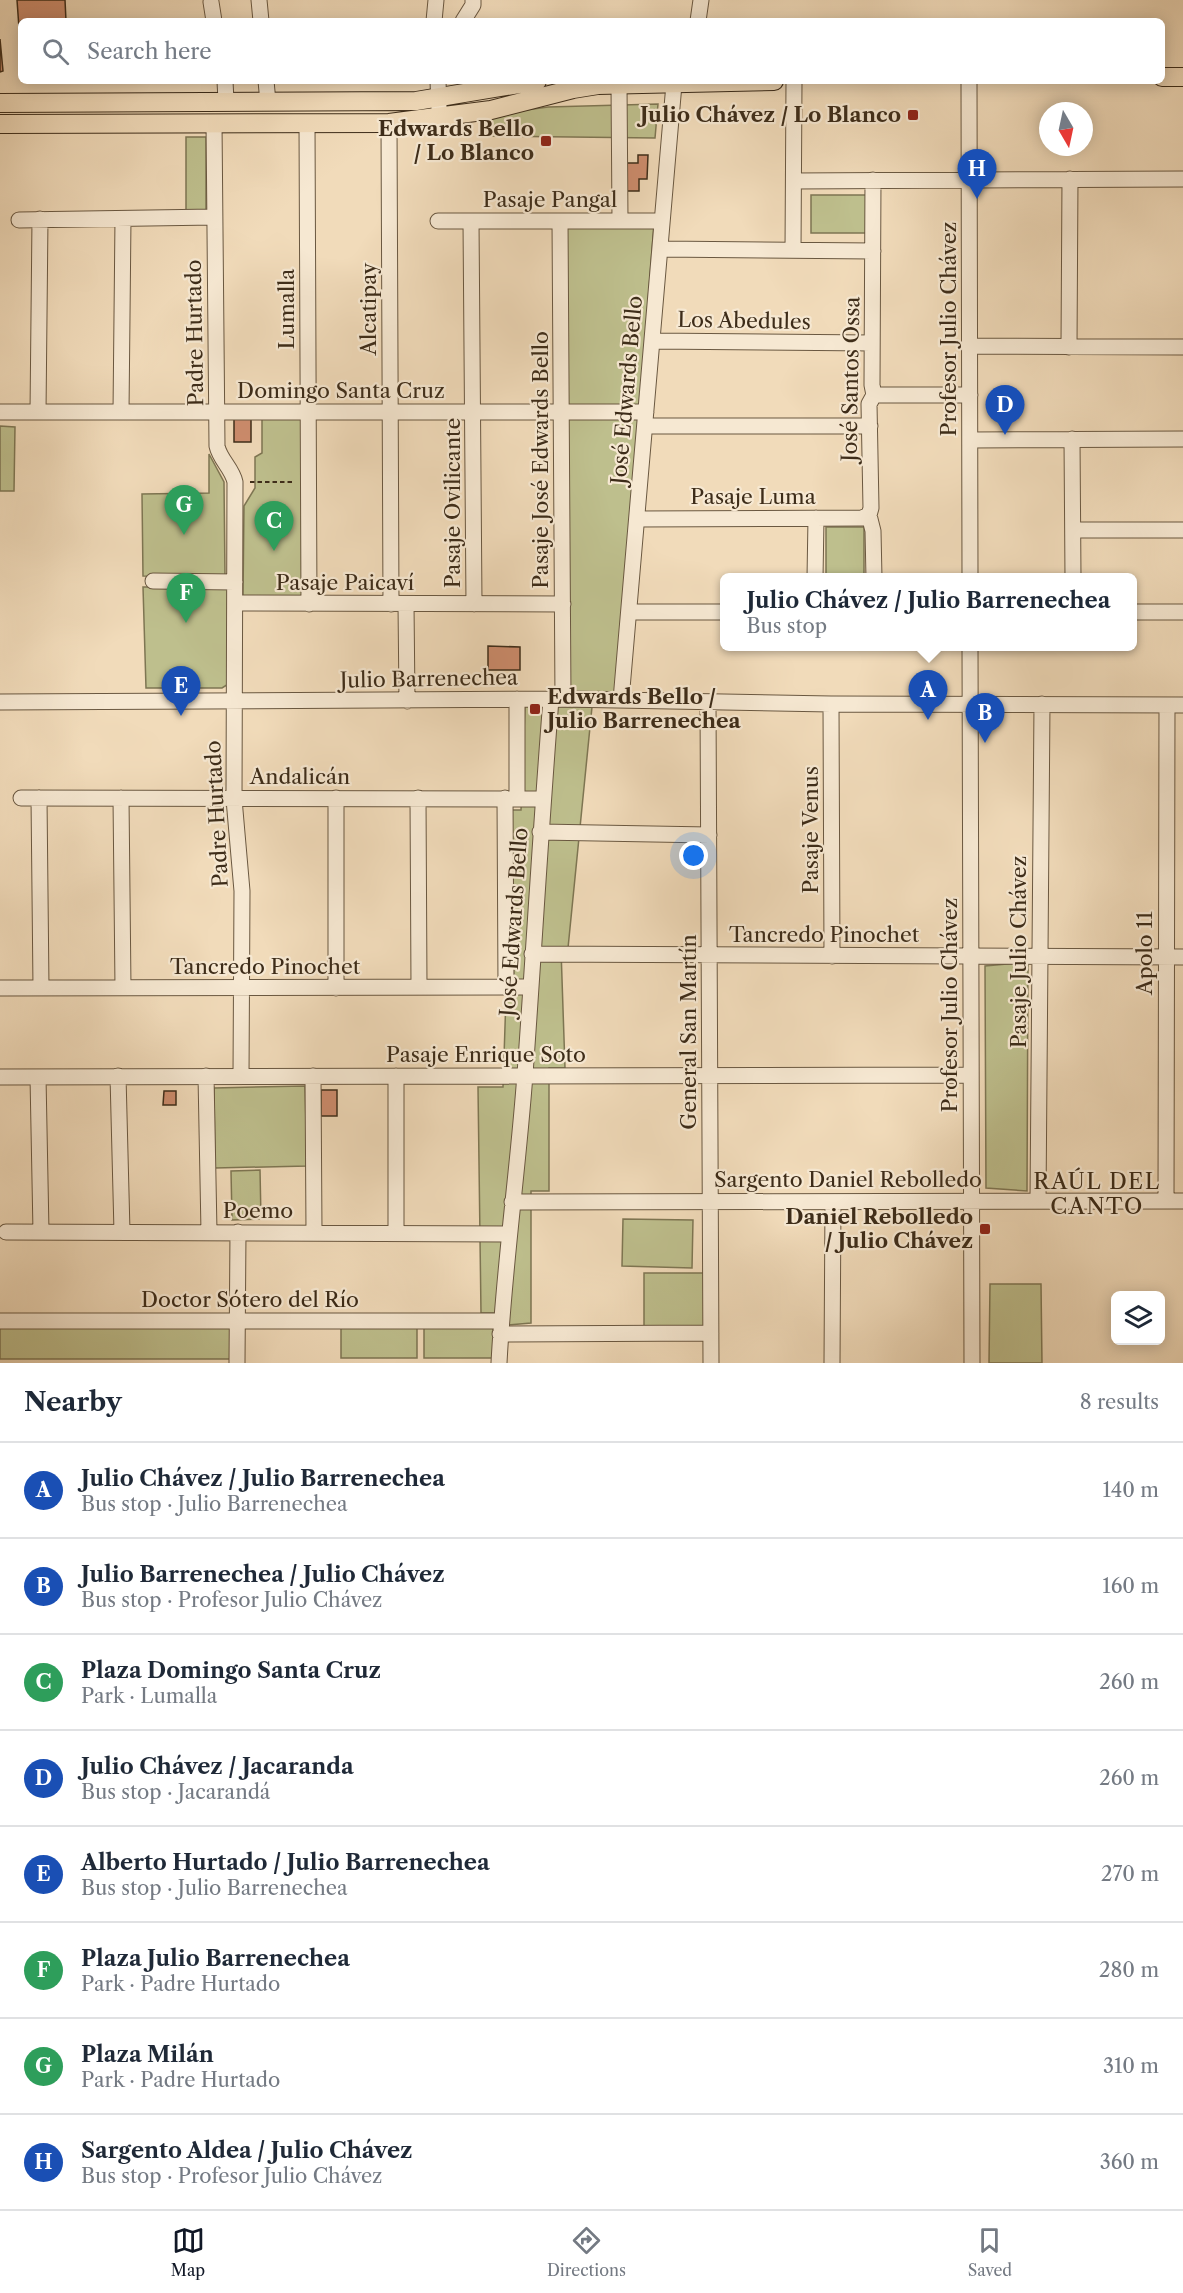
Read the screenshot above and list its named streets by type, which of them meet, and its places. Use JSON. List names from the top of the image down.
{
  "streets": {
    "street": [
      "Pasaje Pangal",
      "Lumalla",
      "Alcatipay",
      "Los Abedules",
      "Profesor Julio Chávez",
      "Padre Hurtado",
      "José Santos Ossa",
      "José Edwards Bello",
      "Domingo Santa Cruz",
      "Pasaje José Edwards Bello",
      "Pasaje Luma",
      "Pasaje Ovilicante",
      "Pasaje Paicaví",
      "Julio Barrenechea",
      "Andalicán",
      "Pasaje Venus",
      "Tancredo Pinochet",
      "Pasaje Julio Chávez",
      "Apolo 11",
      "General San Martín",
      "Pasaje Enrique Soto",
      "Sargento Daniel Rebolledo",
      "Poemo",
      "Doctor Sótero del Río"
    ]
  },
  "crossings": [
    ["Pasaje Pangal", "José Edwards Bello"],
    ["Pasaje Pangal", "Pasaje José Edwards Bello"],
    ["Pasaje Pangal", "Pasaje Ovilicante"],
    ["Lumalla", "Domingo Santa Cruz"],
    ["Lumalla", "Pasaje Paicaví"],
    ["Alcatipay", "Domingo Santa Cruz"],
    ["Alcatipay", "Pasaje Paicaví"],
    ["Alcatipay", "Julio Barrenechea"],
    ["Los Abedules", "José Santos Ossa"],
    ["Los Abedules", "José Edwards Bello"],
    ["Profesor Julio Chávez", "Julio Barrenechea"],
    ["Profesor Julio Chávez", "Tancredo Pinochet"],
    ["Profesor Julio Chávez", "Pasaje Enrique Soto"],
    ["Profesor Julio Chávez", "Sargento Daniel Rebolledo"],
    ["Padre Hurtado", "Domingo Santa Cruz"],
    ["Padre Hurtado", "Pasaje Paicaví"],
    ["Padre Hurtado", "Julio Barrenechea"],
    ["Padre Hurtado", "Andalicán"],
    ["Padre Hurtado", "Tancredo Pinochet"],
    ["Padre Hurtado", "Pasaje Enrique Soto"],
    ["José Santos Ossa", "Domingo Santa Cruz"],
    ["José Santos Ossa", "Pasaje Luma"],
    ["José Edwards Bello", "Domingo Santa Cruz"],
    ["José Edwards Bello", "Pasaje José Edwards Bello"],
    ["José Edwards Bello", "Pasaje Luma"],
    ["José Edwards Bello", "Julio Barrenechea"],
    ["José Edwards Bello", "Andalicán"],
    ["José Edwards Bello", "Tancredo Pinochet"],
    ["José Edwards Bello", "Pasaje Enrique Soto"],
    ["José Edwards Bello", "Sargento Daniel Rebolledo"],
    ["José Edwards Bello", "Poemo"],
    ["José Edwards Bello", "Doctor Sótero del Río"],
    ["Domingo Santa Cruz", "Pasaje José Edwards Bello"],
    ["Domingo Santa Cruz", "Pasaje Ovilicante"],
    ["Pasaje José Edwards Bello", "Pasaje Paicaví"],
    ["Pasaje José Edwards Bello", "Julio Barrenechea"],
    ["Pasaje Ovilicante", "Pasaje Paicaví"],
    ["Julio Barrenechea", "Pasaje Venus"],
    ["Julio Barrenechea", "Pasaje Julio Chávez"],
    ["Julio Barrenechea", "Apolo 11"],
    ["Julio Barrenechea", "General San Martín"],
    ["Pasaje Venus", "Tancredo Pinochet"],
    ["Tancredo Pinochet", "Pasaje Julio Chávez"],
    ["Tancredo Pinochet", "Apolo 11"],
    ["Tancredo Pinochet", "General San Martín"],
    ["Pasaje Julio Chávez", "Sargento Daniel Rebolledo"],
    ["Apolo 11", "Sargento Daniel Rebolledo"],
    ["General San Martín", "Pasaje Enrique Soto"],
    ["General San Martín", "Sargento Daniel Rebolledo"],
    ["General San Martín", "Doctor Sótero del Río"]
  ],
  "districts": ["RAÚL DEL CANTO"],
  "places": {
    "transit": [
      "Julio Chávez / Lo Blanco",
      "Edwards Bello / Lo Blanco",
      "Edwards Bello / Julio Barrenechea",
      "Daniel Rebolledo / Julio Chávez"
    ]
  },
  "north": "bottom",
  "page": {
    "search": "Search here",
    "pins": [
      "H",
      "D",
      "G",
      "C",
      "F",
      "E",
      "A",
      "B"
    ],
    "popup": ["Julio Chávez / Julio Barrenechea", "Bus stop"],
    "heading": ["Nearby", "8 results"],
    "list": [
      {
        "mark": "A",
        "name": "Julio Chávez / Julio Barrenechea",
        "note": "Bus stop · Julio Barrenechea",
        "value": "140 m"
      },
      {
        "mark": "B",
        "name": "Julio Barrenechea / Julio Chávez",
        "note": "Bus stop · Profesor Julio Chávez",
        "value": "160 m"
      },
      {
        "mark": "C",
        "name": "Plaza Domingo Santa Cruz",
        "note": "Park · Lumalla",
        "value": "260 m"
      },
      {
        "mark": "D",
        "name": "Julio Chávez / Jacaranda",
        "note": "Bus stop · Jacarandá",
        "value": "260 m"
      },
      {
        "mark": "E",
        "name": "Alberto Hurtado / Julio Barrenechea",
        "note": "Bus stop · Julio Barrenechea",
        "value": "270 m"
      },
      {
        "mark": "F",
        "name": "Plaza Julio Barrenechea",
        "note": "Park · Padre Hurtado",
        "value": "280 m"
      },
      {
        "mark": "G",
        "name": "Plaza Milán",
        "note": "Park · Padre Hurtado",
        "value": "310 m"
      },
      {
        "mark": "H",
        "name": "Sargento Aldea / Julio Chávez",
        "note": "Bus stop · Profesor Julio Chávez",
        "value": "360 m"
      }
    ],
    "nav": ["Map", "Directions", "Saved"]
  }
}
